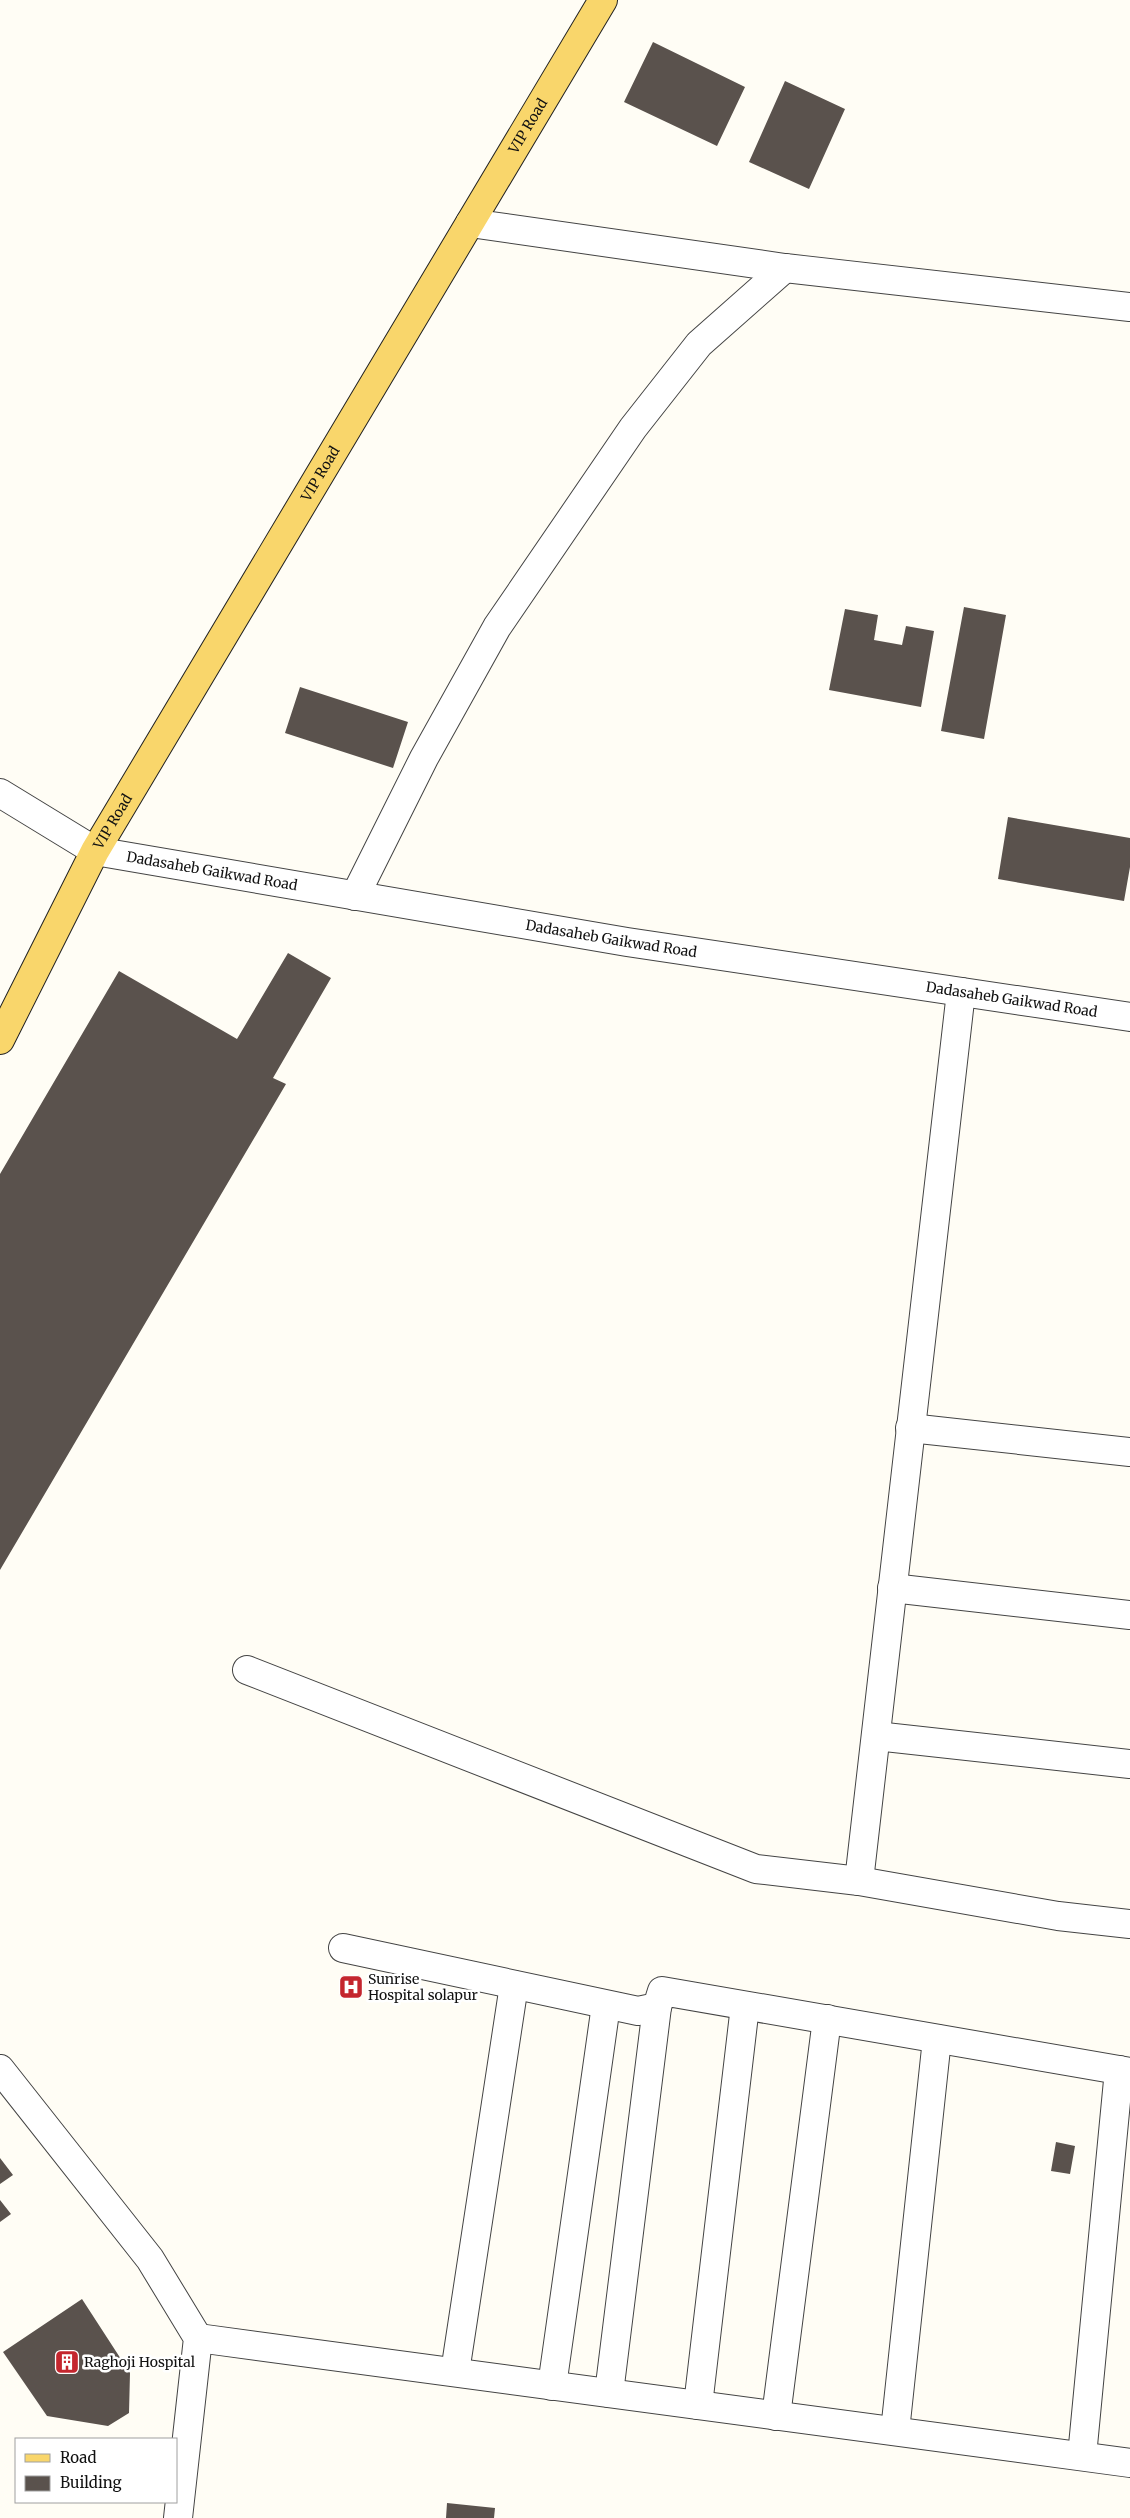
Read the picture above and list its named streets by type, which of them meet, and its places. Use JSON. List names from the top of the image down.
{
  "streets": {
    "main road": ["VIP Road"],
    "street": ["Dadasaheb Gaikwad Road"]
  },
  "crossings": [
    ["VIP Road", "Dadasaheb Gaikwad Road"]
  ],
  "places": {
    "hospital": ["Sunrise Hospital solapur"],
    "building": ["Raghoji Hospital"]
  },
  "legend": ["Road", "Building"]
}
